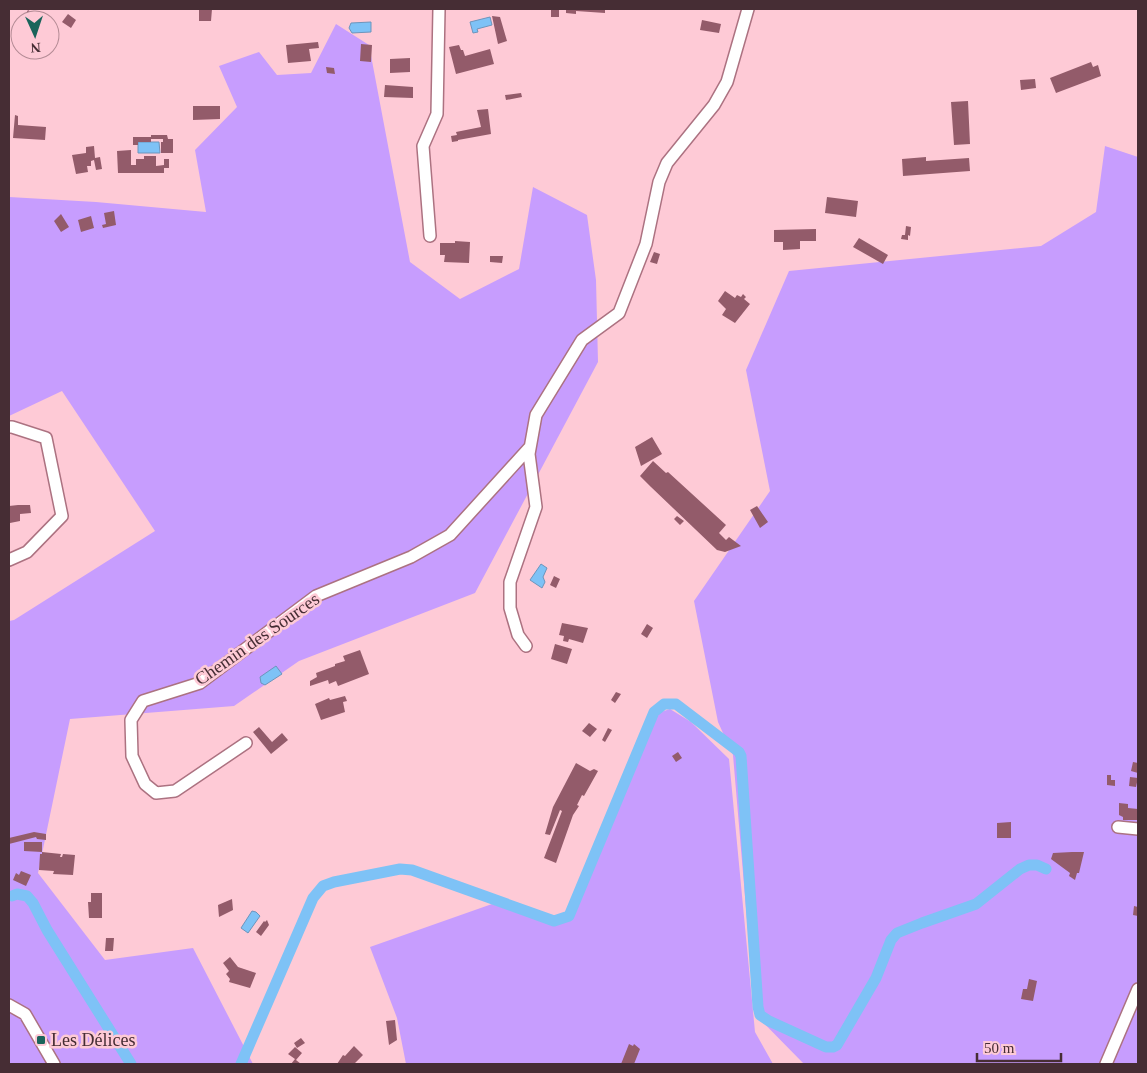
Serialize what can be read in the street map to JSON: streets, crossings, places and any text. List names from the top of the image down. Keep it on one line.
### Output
{"streets":{"street":["Chemin des Sources"]},"places":{"transit":["Les Délices"]},"scale_bar":"50 m","north":"bottom"}
